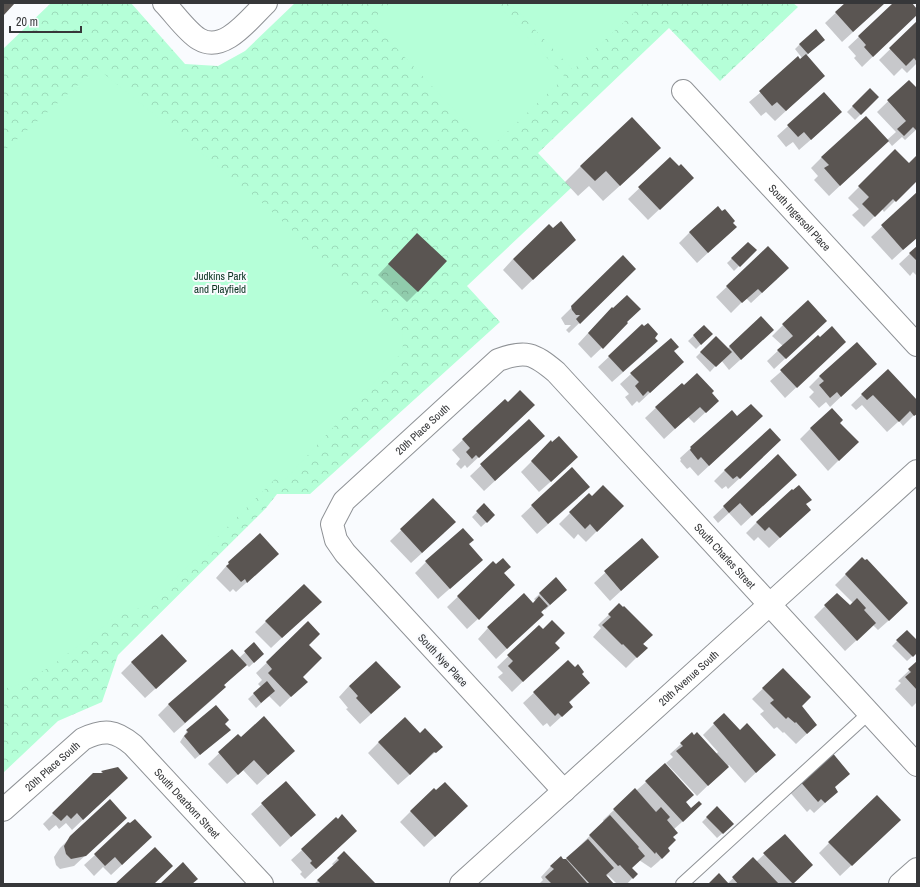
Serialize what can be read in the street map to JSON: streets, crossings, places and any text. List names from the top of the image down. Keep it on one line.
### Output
{"streets":{"street":["South Ingersoll Place","20th Place South","South Charles Street","South Nye Place","20th Avenue South","South Dearborn Street"]},"crossings":[["20th Place South","South Charles Street"],["20th Place South","South Nye Place"],["20th Place South","South Dearborn Street"],["South Charles Street","20th Avenue South"],["South Nye Place","20th Avenue South"]],"parks":["Judkins Park and Playfield"],"scale_bar":"20 m"}
